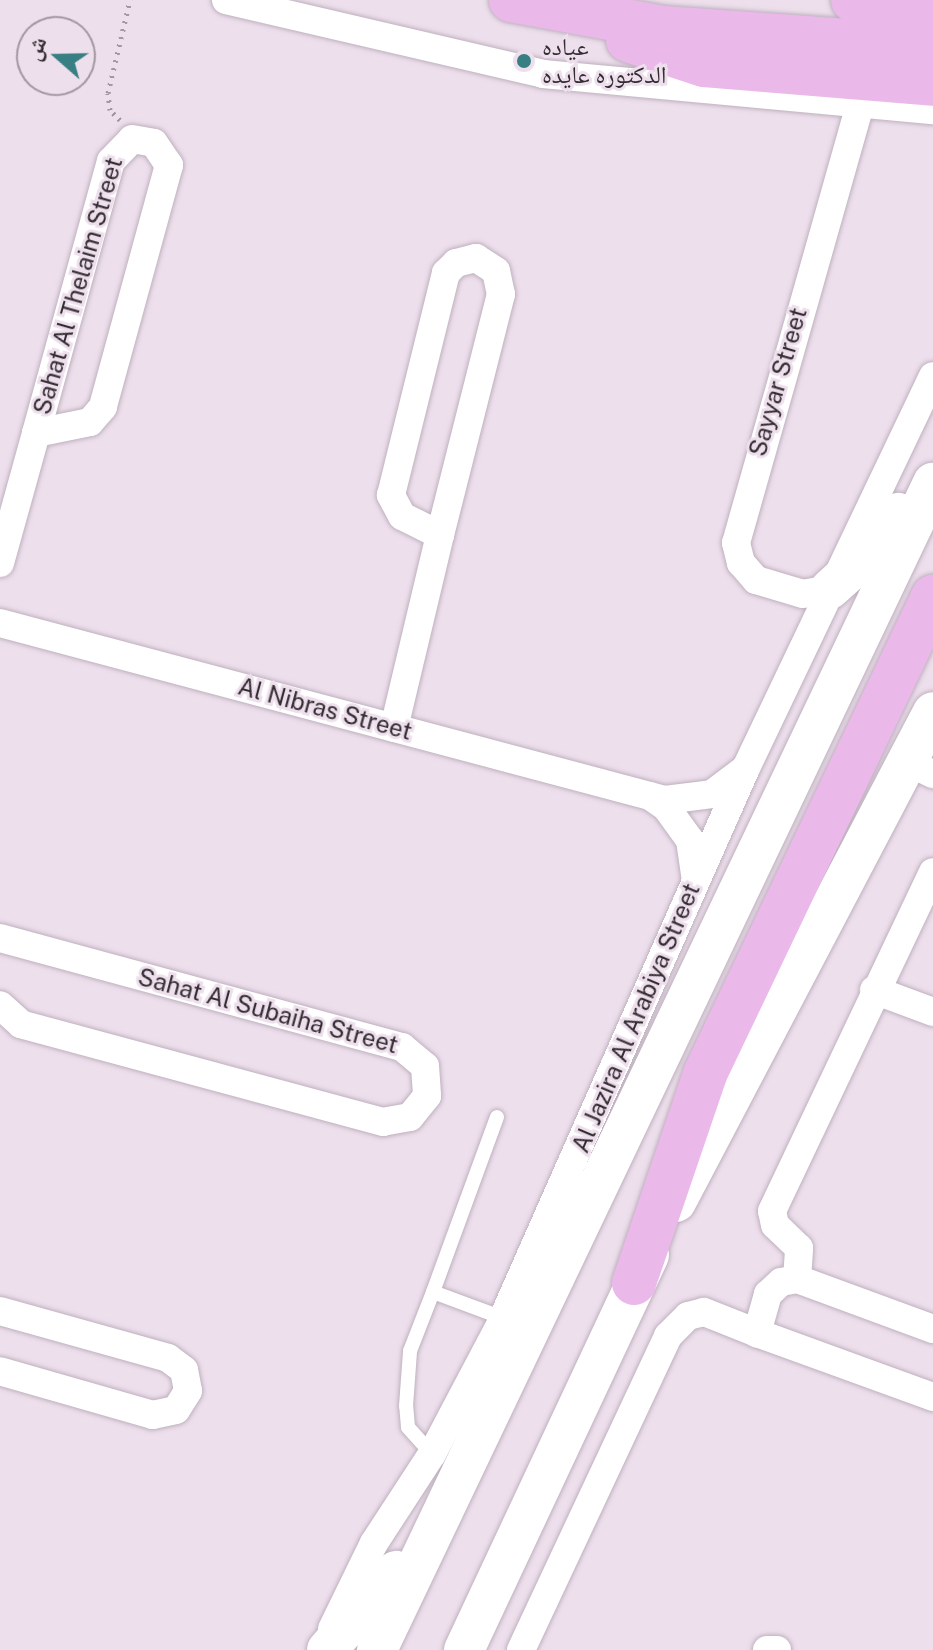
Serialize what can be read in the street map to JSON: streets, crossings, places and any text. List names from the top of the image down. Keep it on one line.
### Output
{"streets":{"main road":["Al Jazira Al Arabiya Street"],"street":["Sahat Al Thelaim Street","Sayyar Street","Al Nibras Street","Sahat Al Subaiha Street"]},"crossings":[["Sayyar Street","Al Jazira Al Arabiya Street"],["Al Nibras Street","Al Jazira Al Arabiya Street"]],"places":["عياده الدكتوره عايده"],"north":"left"}
